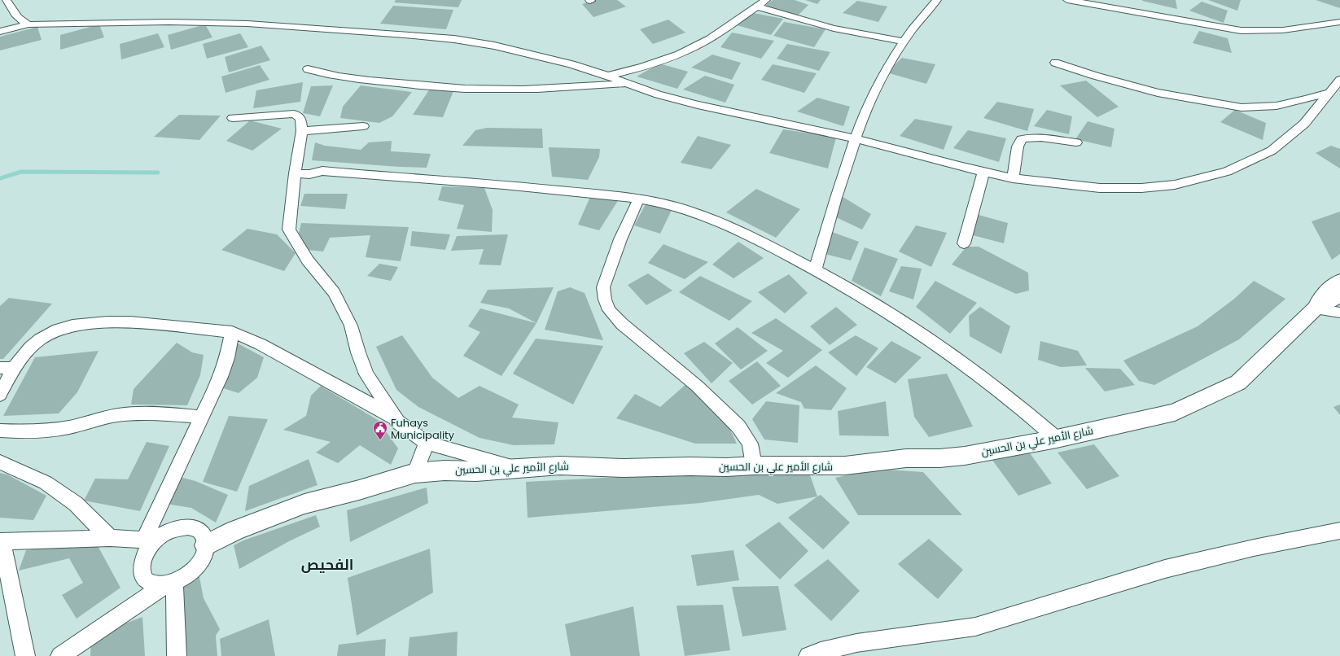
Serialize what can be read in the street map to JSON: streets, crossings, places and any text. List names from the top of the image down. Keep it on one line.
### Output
{"streets":{"street":["شارع الأمير علي بن الحسين"]},"districts":["الفحيص"],"places":{"public building":["Fuhays Municipality"]}}
